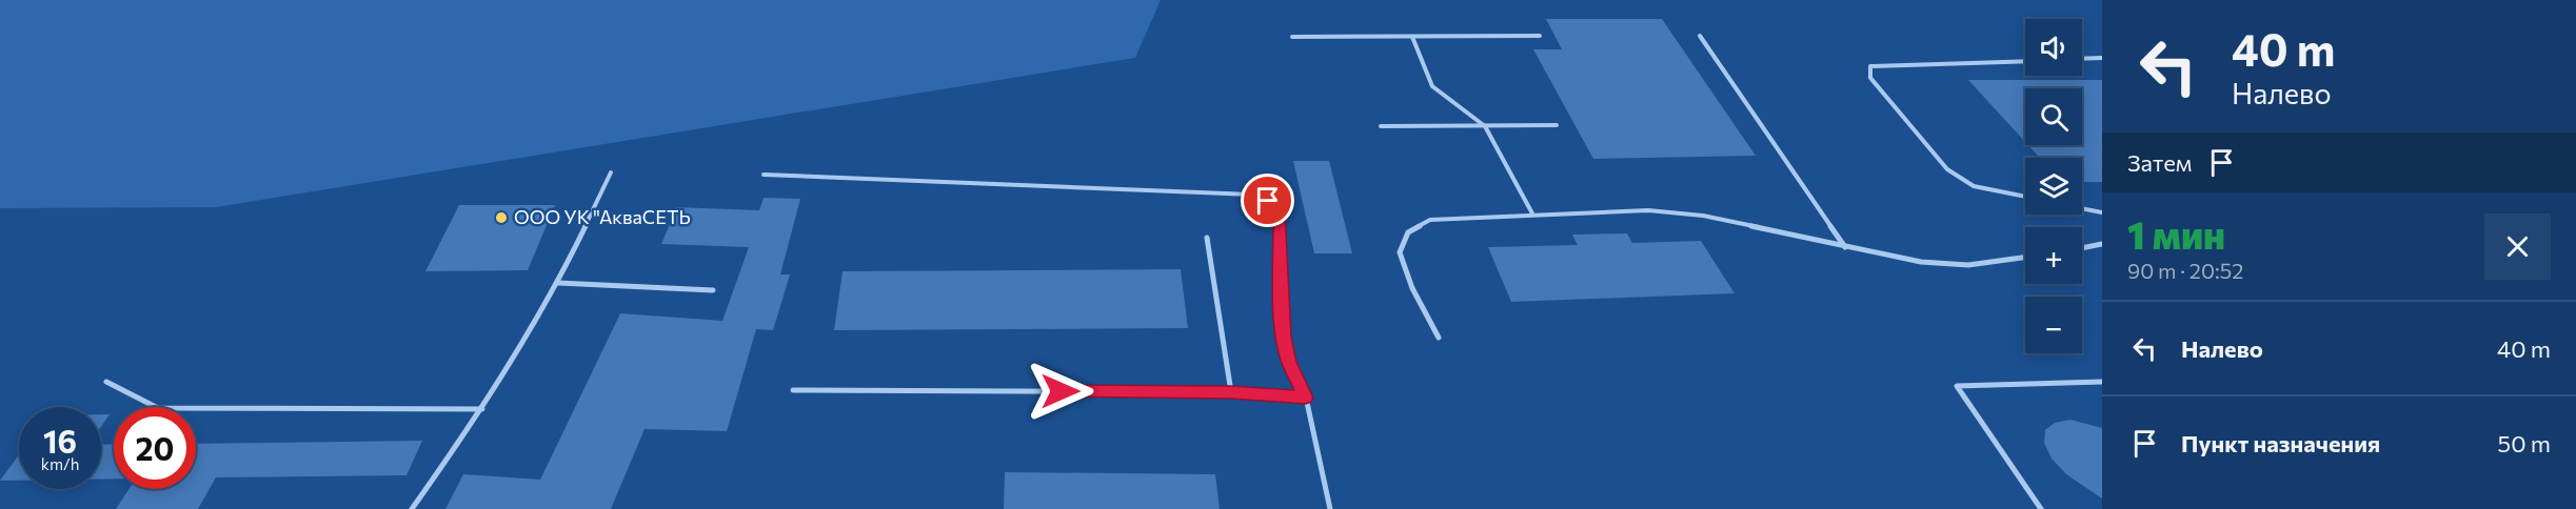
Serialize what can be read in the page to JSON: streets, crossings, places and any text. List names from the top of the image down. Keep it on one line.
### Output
{"places":["ООО УК \"АкваСЕТЬ"],"page":{"turn":["40 m","Налево"],"map_buttons":["+","−"],"then":"Затем","heading":["1 мин","90 m · 20:52"],"list":[{"name":"Налево","value":"40 m"},{"name":"Пункт назначения","value":"50 m"}],"speed":"16 km/h","limit":"20"}}
